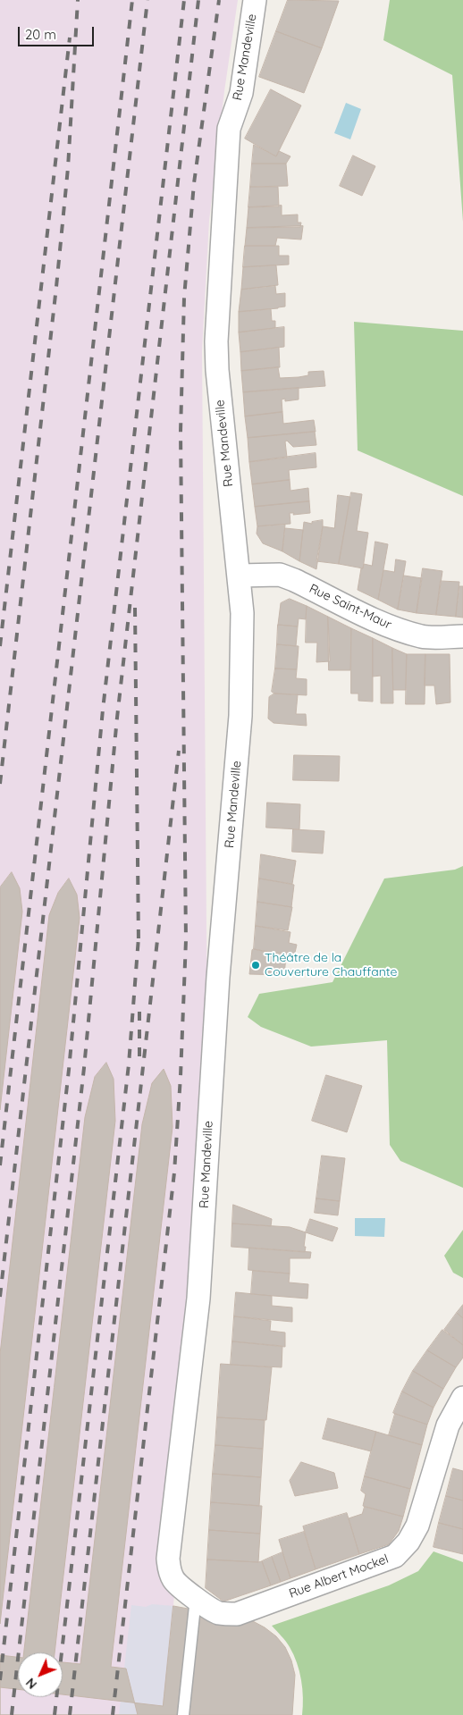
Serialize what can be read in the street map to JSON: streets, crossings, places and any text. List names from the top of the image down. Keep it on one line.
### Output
{"streets":{"street":["Rue Mandeville","Rue Saint-Maur","Rue Albert Mockel"]},"crossings":[["Rue Mandeville","Rue Saint-Maur"],["Rue Mandeville","Rue Albert Mockel"]],"places":["Théâtre de la Couverture Chauffante"],"scale_bar":"20 m","north":"bottom left"}
